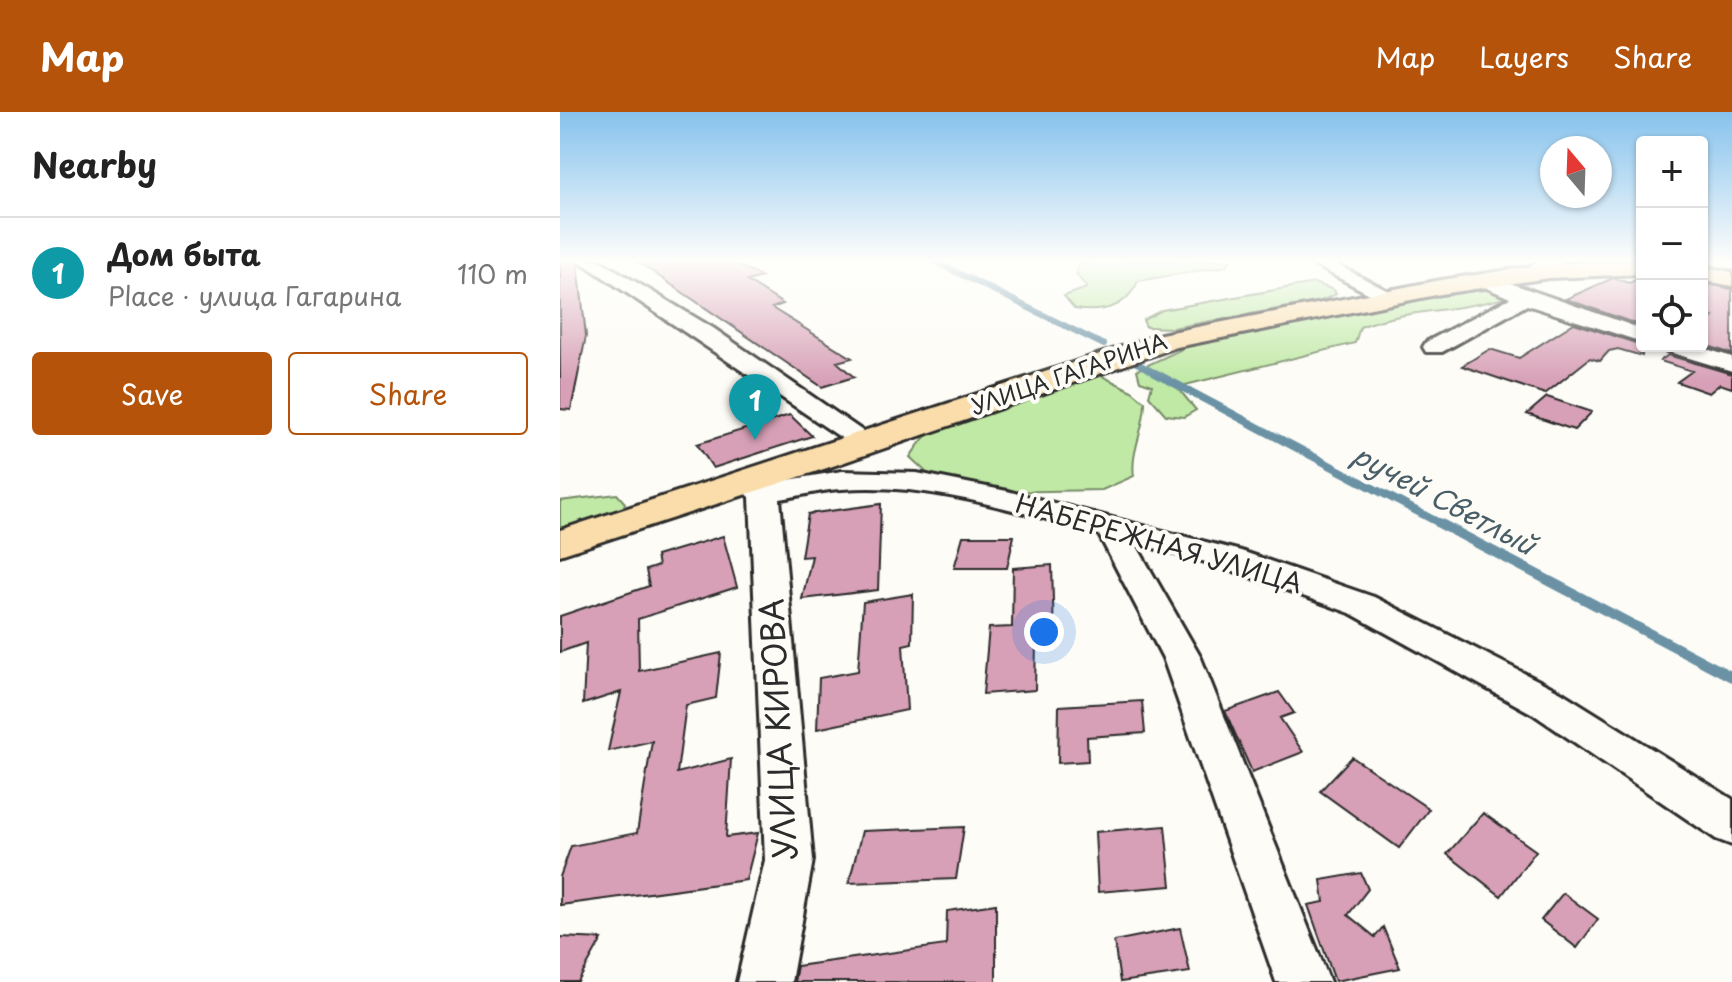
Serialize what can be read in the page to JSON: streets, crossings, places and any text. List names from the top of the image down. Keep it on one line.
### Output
{"streets":{"main road":["УЛИЦА ГАГАРИНА"],"street":["НАБЕРЕЖНАЯ УЛИЦА","УЛИЦА КИРОВА"]},"crossings":[["УЛИЦА ГАГАРИНА","НАБЕРЕЖНАЯ УЛИЦА"],["НАБЕРЕЖНАЯ УЛИЦА","УЛИЦА КИРОВА"]],"water":["ручей Светлый"],"north":"top","page":{"header":"Map","nav":["Map","Layers","Share"],"heading":"Nearby","map_buttons":["+","−"],"list":[{"mark":"1","name":"Дом быта","note":"Place · улица Гагарина","value":"110 m"}],"buttons":["Save","Share"],"pins":"1"}}
